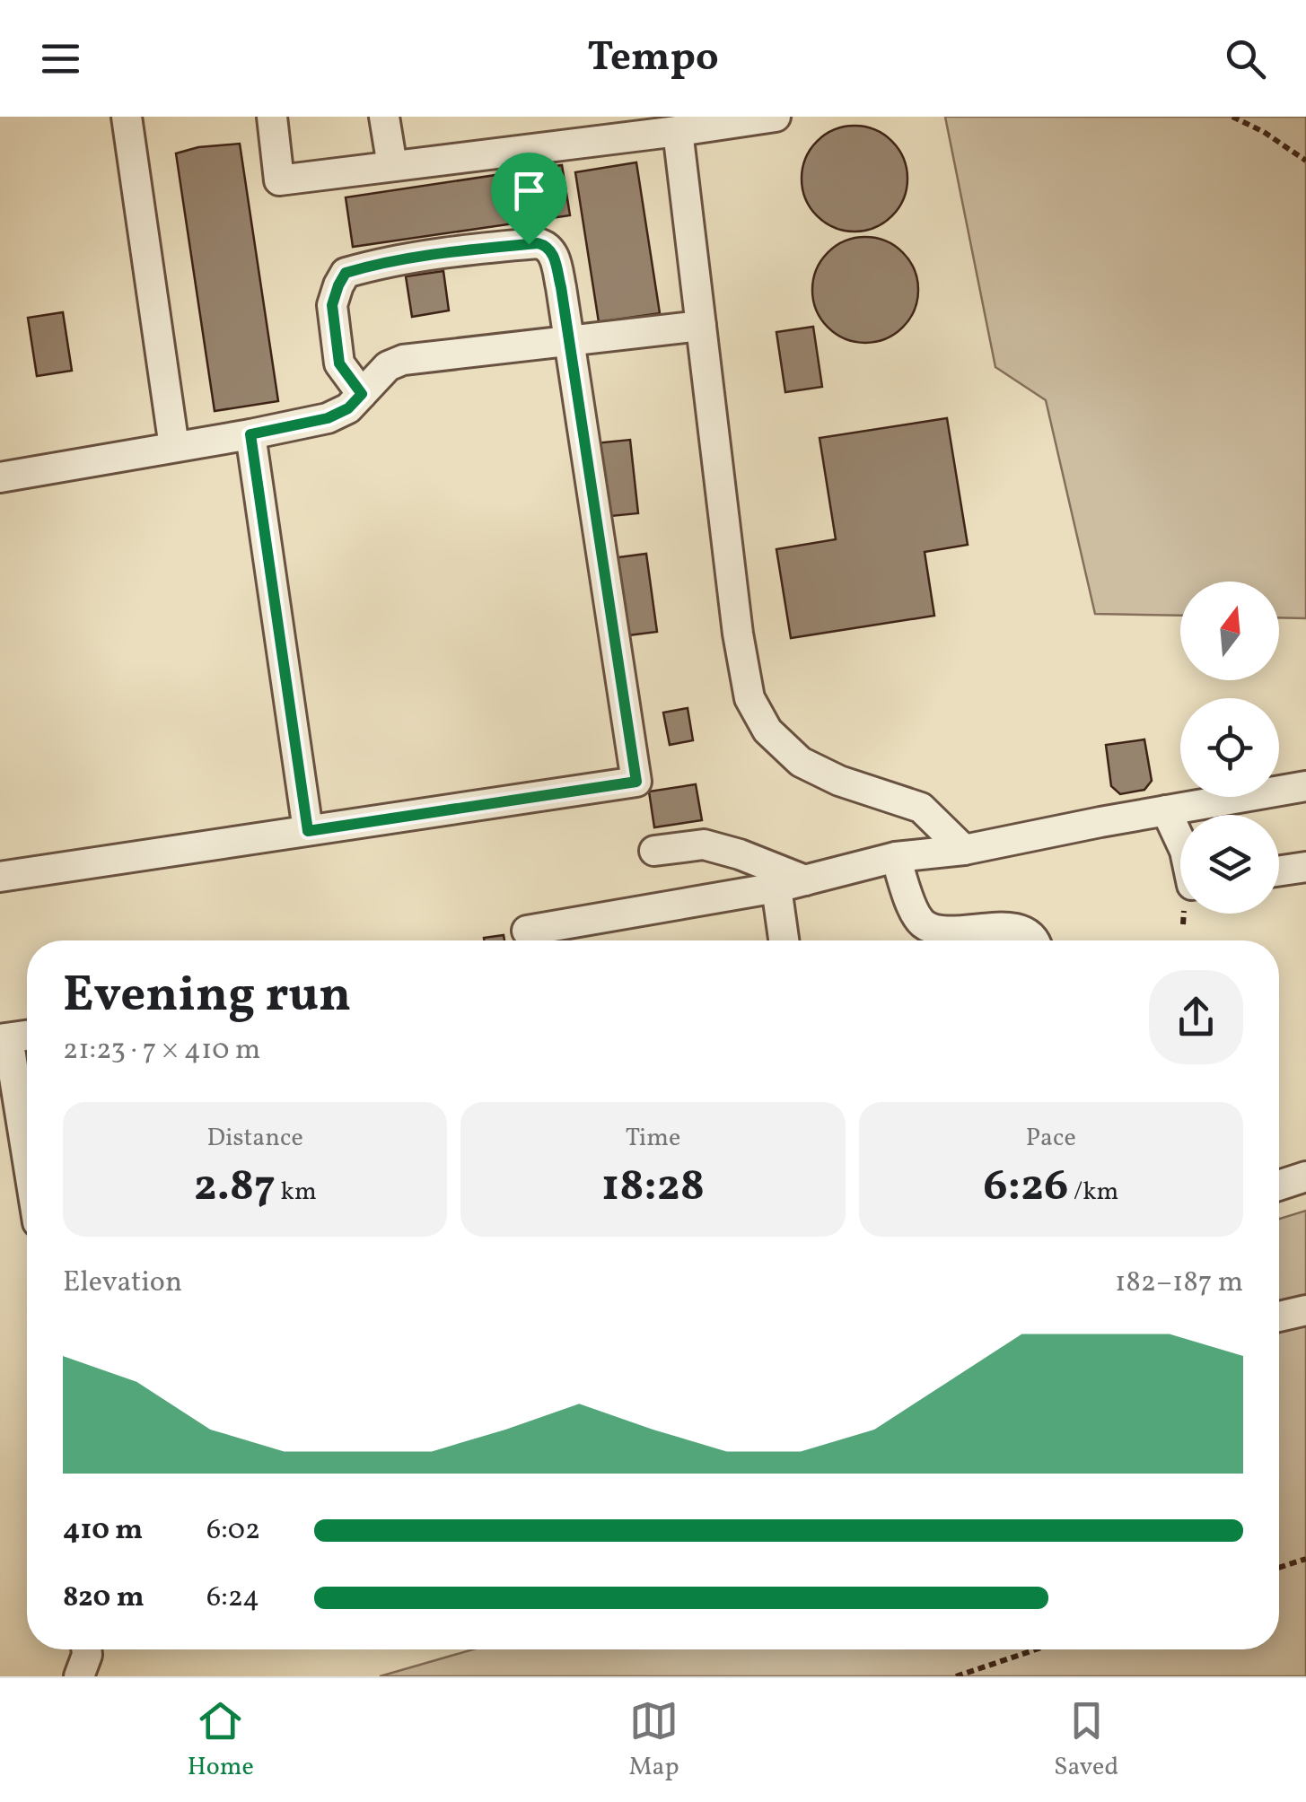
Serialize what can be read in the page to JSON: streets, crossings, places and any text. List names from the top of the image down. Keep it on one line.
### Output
{"north":"top","page":{"header":"Tempo","heading":["Evening run","21:23 · 7 × 410 m"],"stats":[["Distance","2.87 km"],["Time","18:28"],["Pace","6:26 /km"]],"chart":["Elevation","182–187 m"],"list":[{"name":"410 m","note":"6:02"},{"name":"820 m","note":"6:24"}],"tabs":["Home","Map","Saved"]}}
